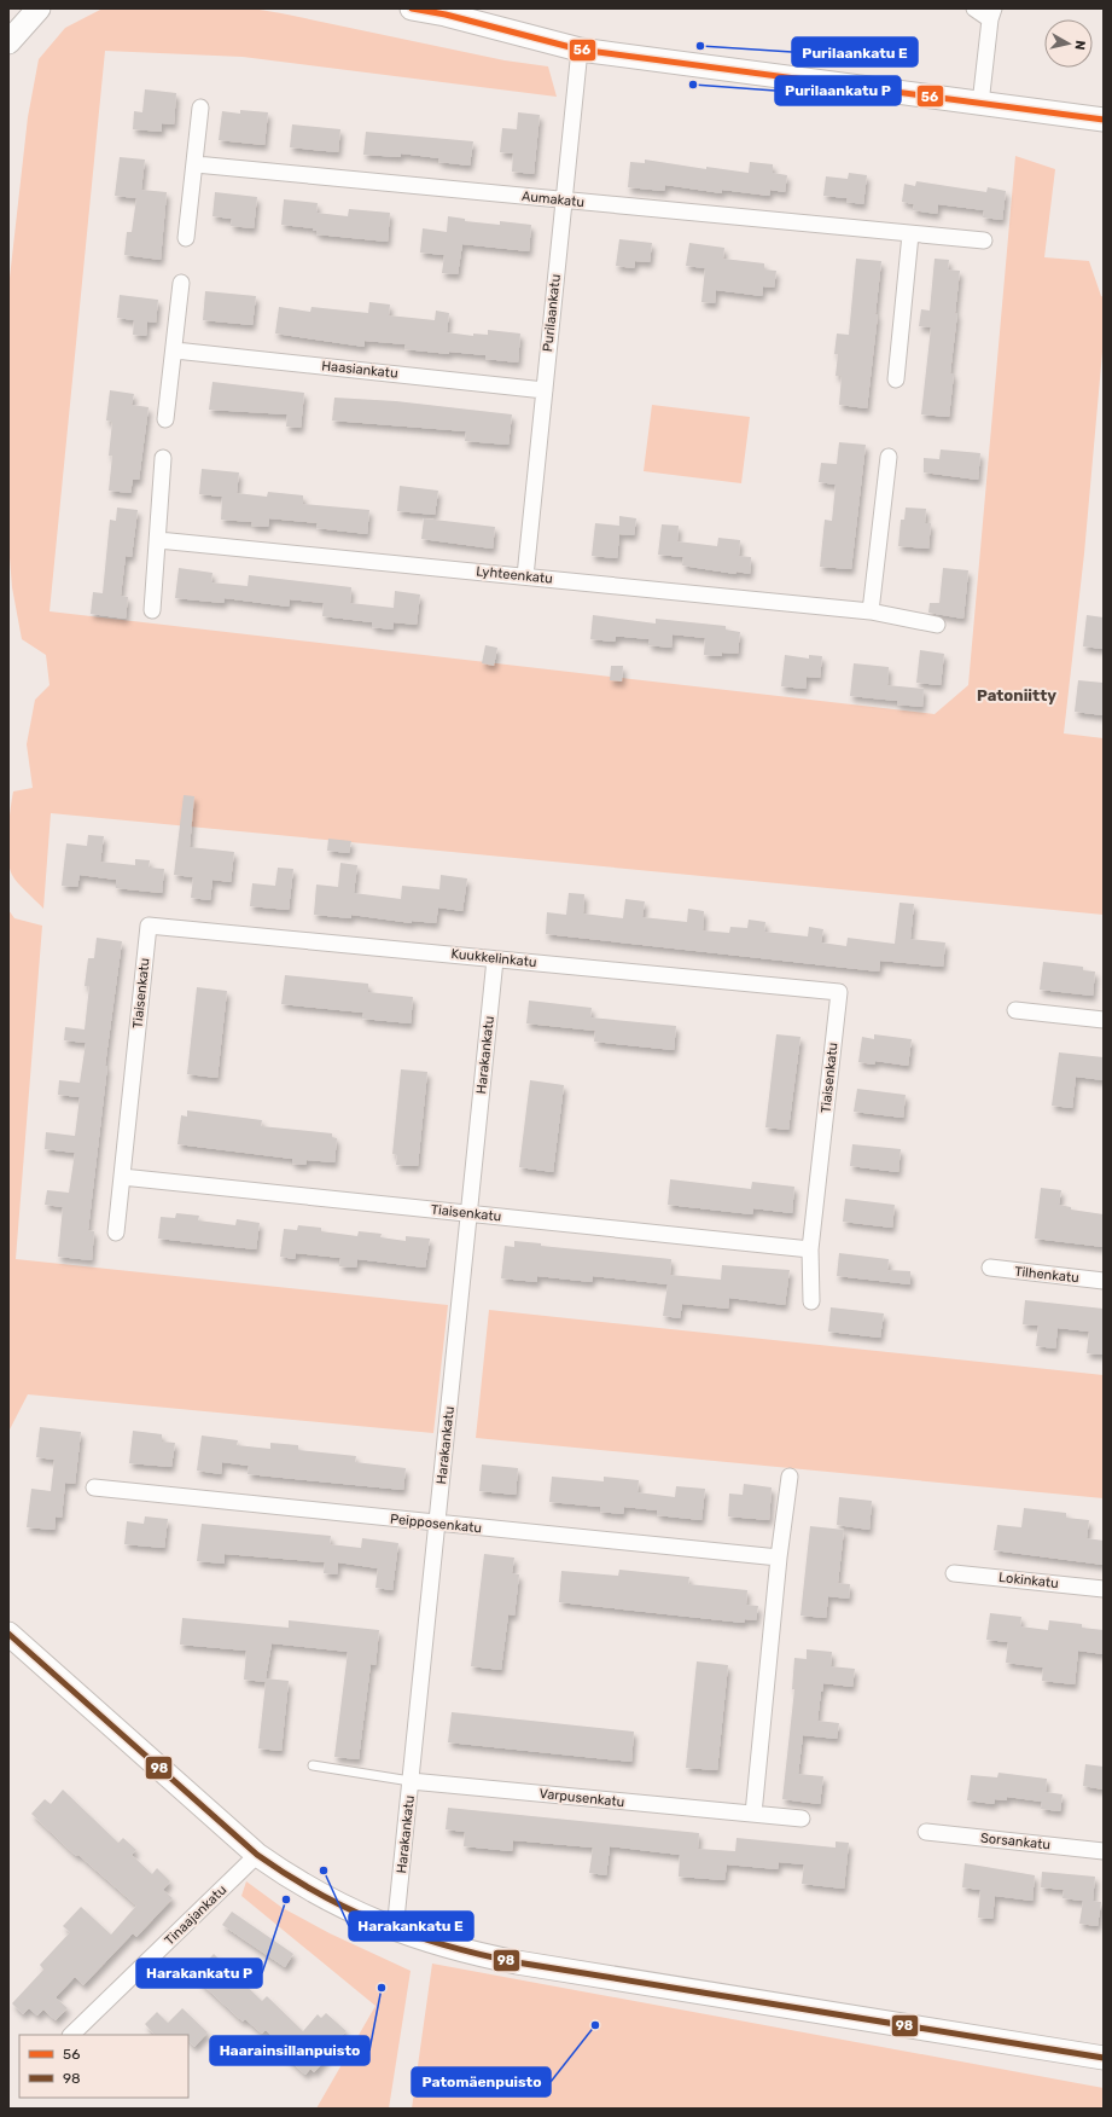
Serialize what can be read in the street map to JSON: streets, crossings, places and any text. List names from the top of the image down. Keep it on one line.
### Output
{"streets":{"street":["Aumakatu","Purilaankatu","Haasiankatu","Lyhteenkatu","Kuukkelinkatu","Tiaisenkatu","Harakankatu","Tilhenkatu","Peipposenkatu","Lokinkatu","Varpusenkatu","Sorsankatu","Tinaajankatu"]},"crossings":[["Aumakatu","Purilaankatu"],["Purilaankatu","Haasiankatu"],["Purilaankatu","Lyhteenkatu"],["Kuukkelinkatu","Tiaisenkatu"],["Kuukkelinkatu","Harakankatu"],["Tiaisenkatu","Harakankatu"],["Harakankatu","Peipposenkatu"],["Harakankatu","Varpusenkatu"]],"districts":["Patoniitty"],"places":["Purilaankatu E","Purilaankatu P","Harakankatu E","Harakankatu P","Haarainsillanpuisto","Patomäenpuisto"],"lines":["transit line 56","transit line 98"],"legend":["56","98"],"north":"right"}
